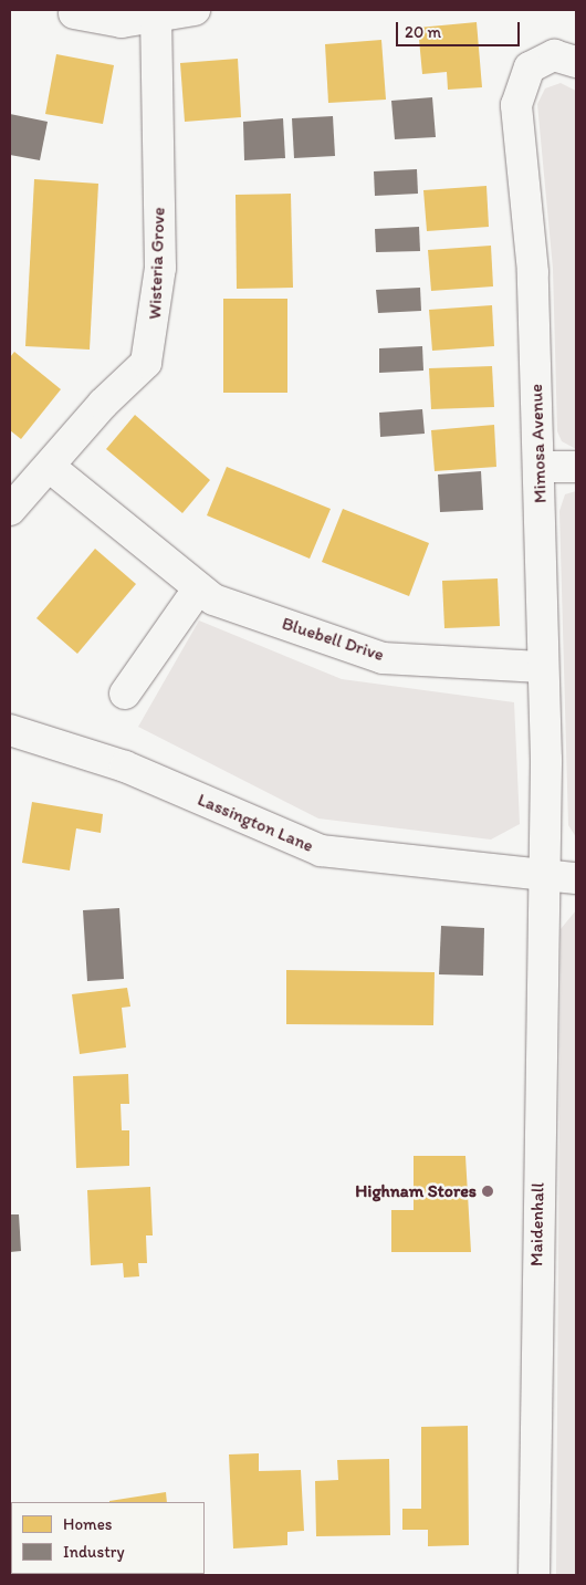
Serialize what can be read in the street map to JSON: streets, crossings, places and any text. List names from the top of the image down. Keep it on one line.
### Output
{"streets":{"street":["Wisteria Grove","Mimosa Avenue","Bluebell Drive","Lassington Lane","Maidenhall"]},"crossings":[["Wisteria Grove","Bluebell Drive"],["Mimosa Avenue","Bluebell Drive"],["Mimosa Avenue","Lassington Lane"],["Mimosa Avenue","Maidenhall"],["Lassington Lane","Maidenhall"]],"places":["Highnam Stores"],"legend":["Homes","Industry"],"scale_bar":"20 m"}
